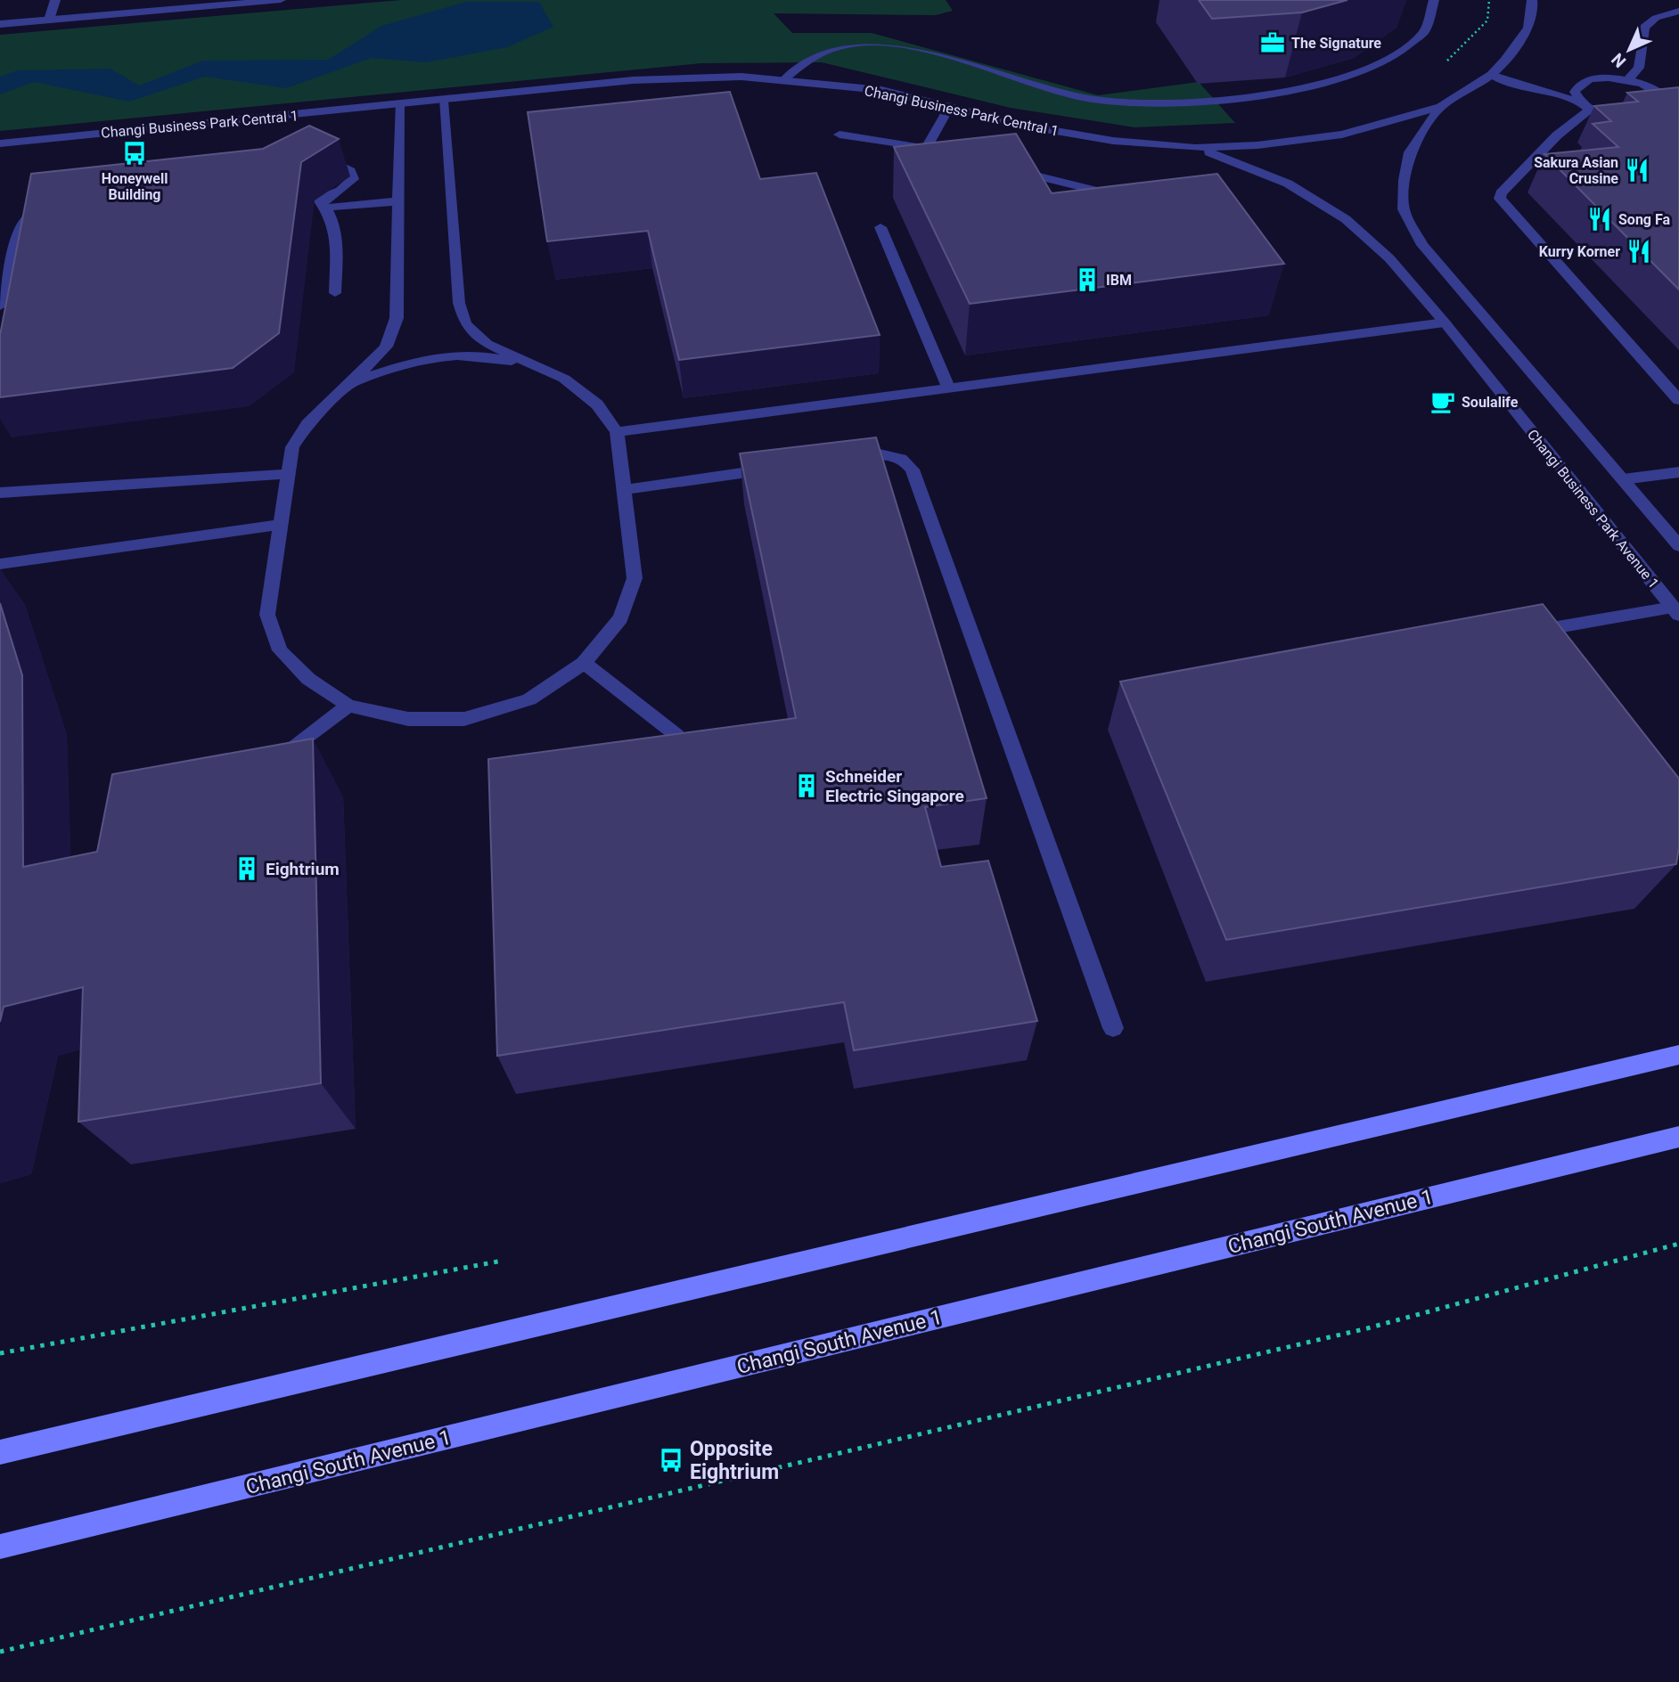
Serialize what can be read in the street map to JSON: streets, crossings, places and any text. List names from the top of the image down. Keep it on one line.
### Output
{"streets":{"street":["Changi Business Park Central 1","Changi Business Park Avenue 1","Changi South Avenue 1"]},"crossings":[["Changi Business Park Central 1","Changi Business Park Avenue 1"]],"places":{"office":["The Signature"],"bus stop":["Honeywell Building","Opposite Eightrium"],"restaurant":["Sakura Asian Crusine","Song Fa","Kurry Korner"],"building":["IBM","Schneider Electric Singapore","Eightrium"],"cafe":["Soulalife"]},"north":"bottom left"}
